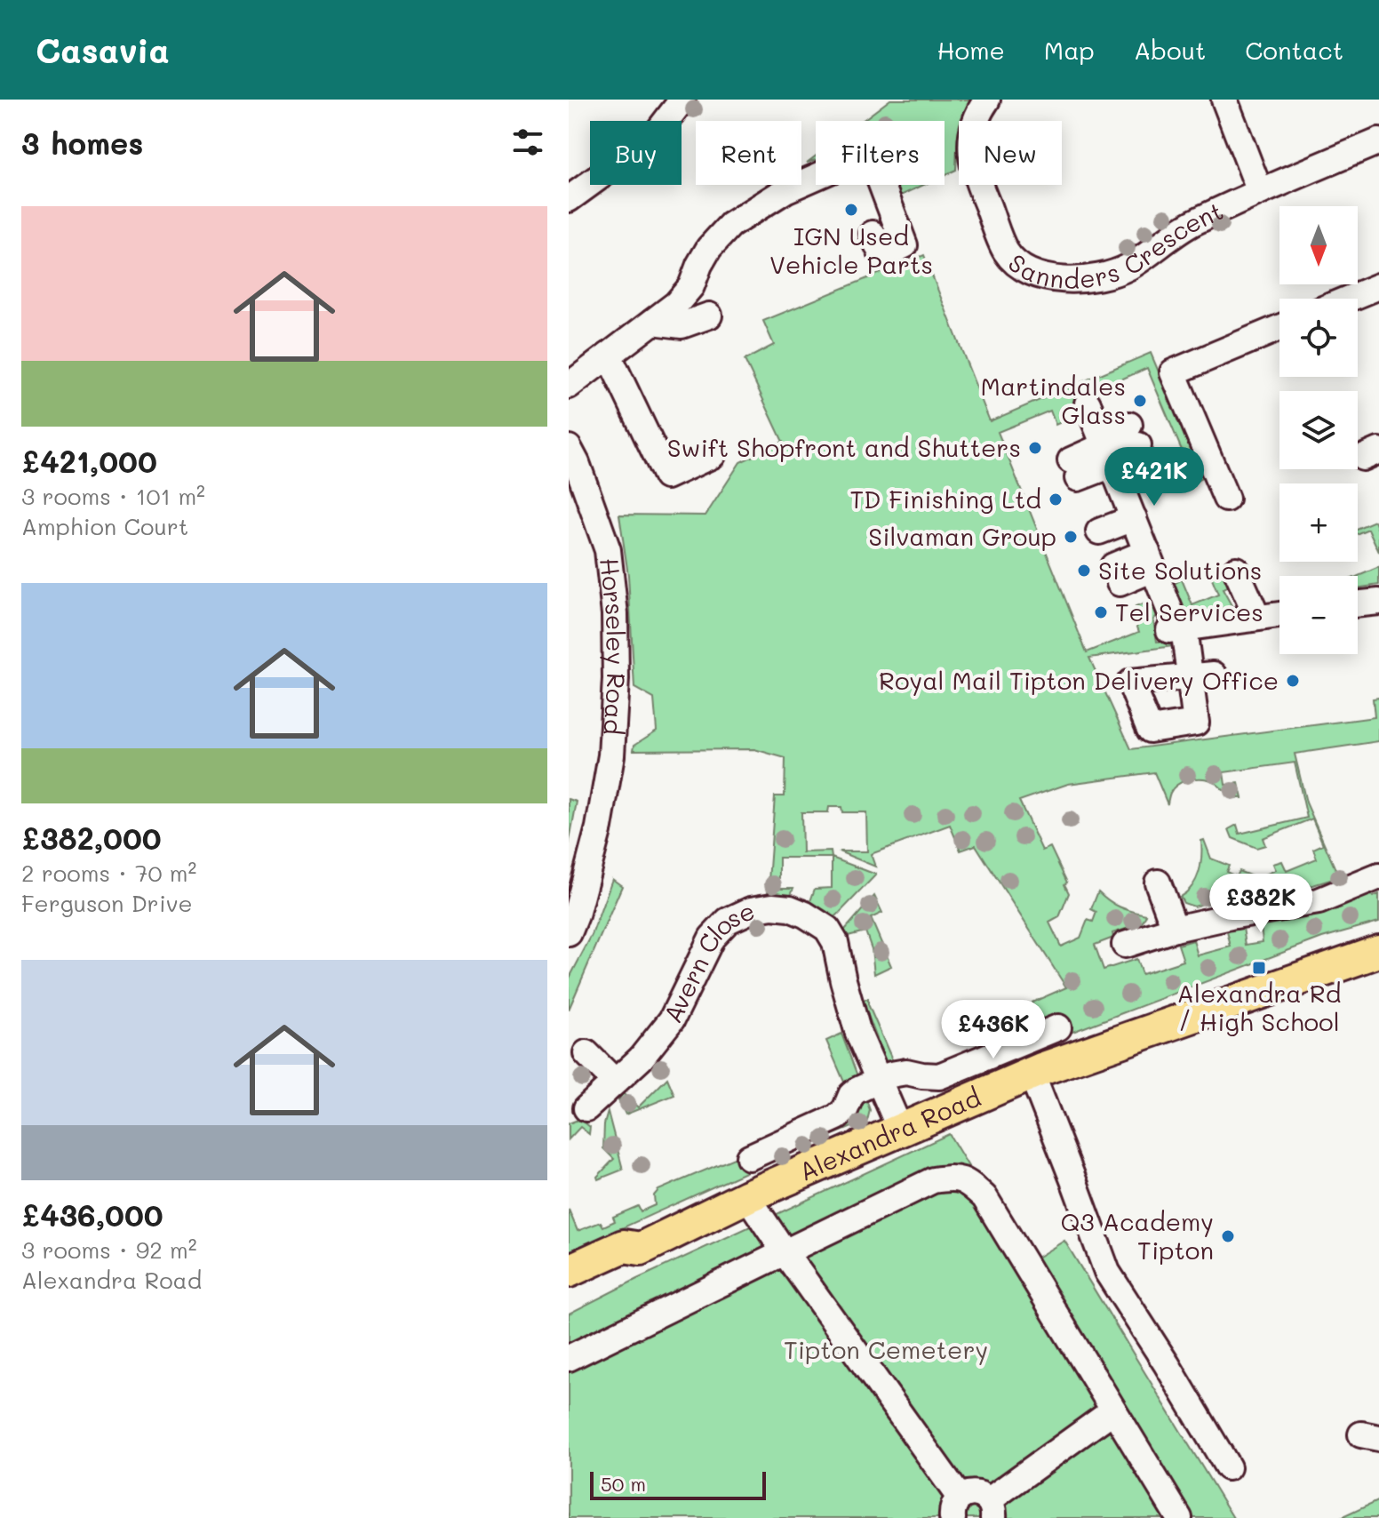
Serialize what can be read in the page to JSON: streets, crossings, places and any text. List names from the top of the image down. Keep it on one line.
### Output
{"streets":{"main road":["Alexandra Road"],"street":["Sannders Crescent","Horseley Road","Avern Close"]},"crossings":[["Avern Close","Alexandra Road"]],"parks":["Tipton Cemetery"],"places":{"other":["IGN Used Vehicle Parts","Martindales Glass","Swift Shopfront and Shutters","TD Finishing Ltd","Silvaman Group","Site Solutions","Tel Services","Royal Mail Tipton Delivery Office","Q3 Academy Tipton"],"transit":["Alexandra Rd / High School"]},"scale_bar":"50 m","north":"bottom","page":{"header":"Casavia","nav":["Home","Map","About","Contact"],"heading":"3 homes","chip":["Buy","Rent","Filters","New"],"list":[{"name":"£421,000","note":"3 rooms · 101 m² · Amphion Court"},{"name":"£382,000","note":"2 rooms · 70 m² · Ferguson Drive"},{"name":"£436,000","note":"3 rooms · 92 m² · Alexandra Road"}],"map_buttons":["+","−"],"price":["£421K","£382K","£436K"],"scale":"50 m"}}
